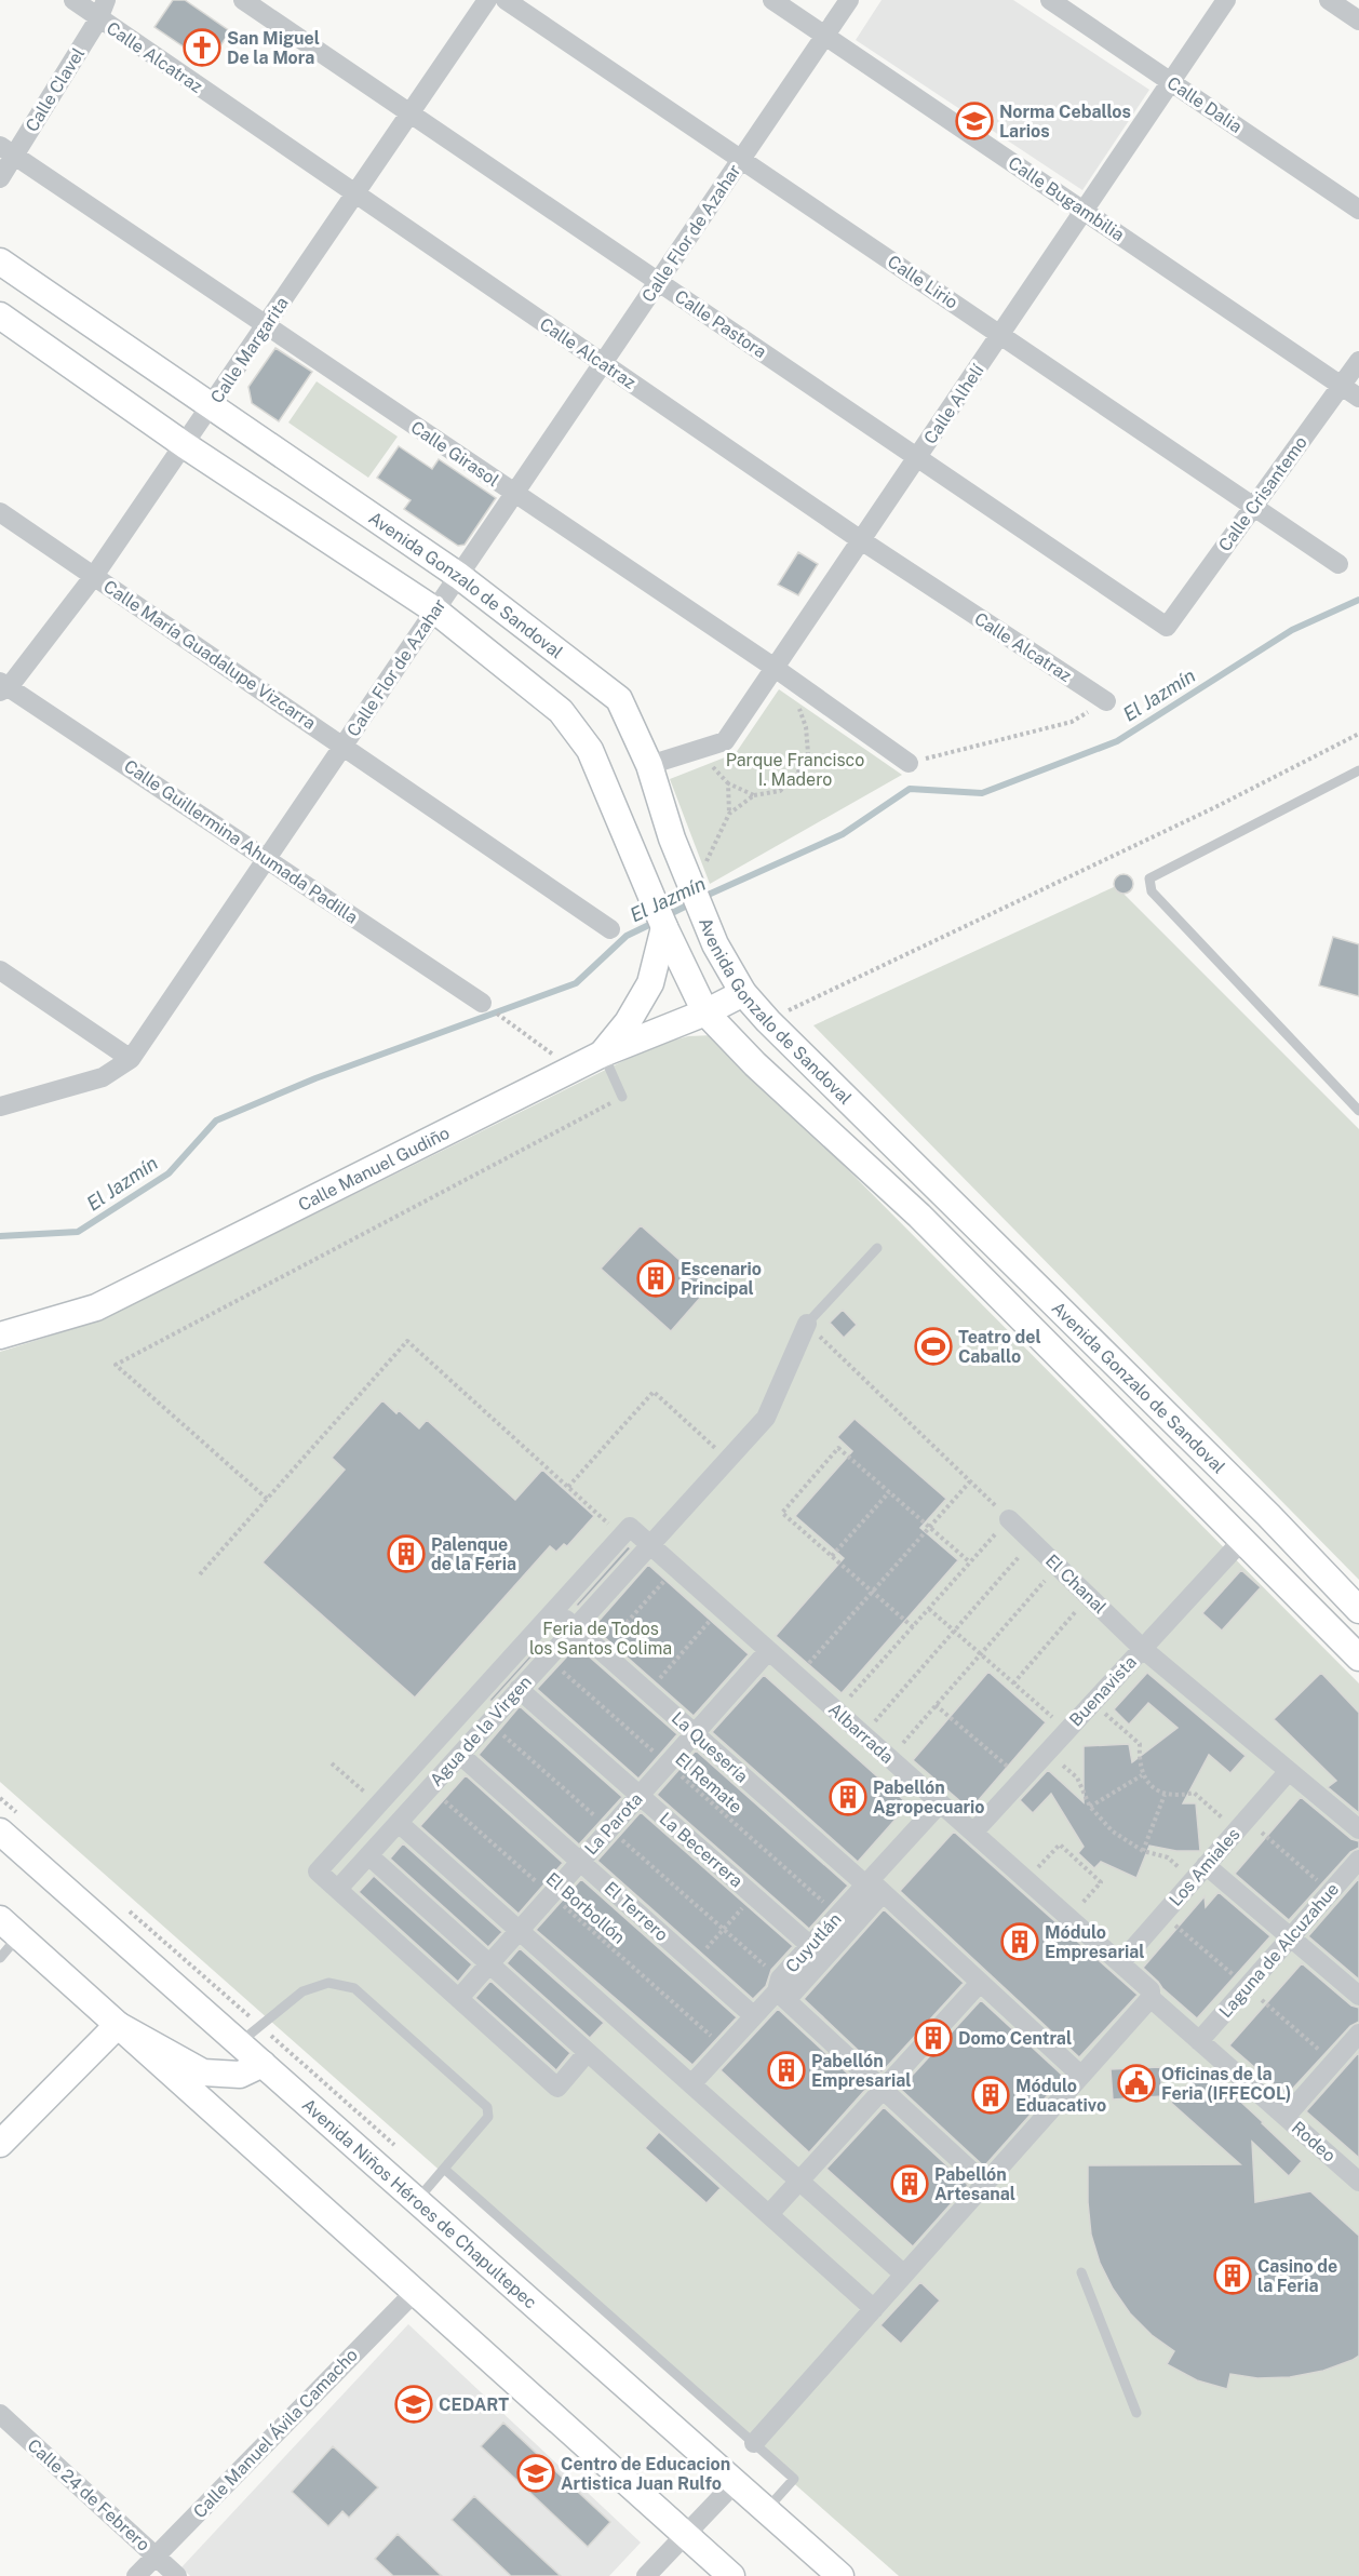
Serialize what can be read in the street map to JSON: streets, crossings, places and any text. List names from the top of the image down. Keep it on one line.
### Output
{"streets":{"main road":["Avenida Gonzalo de Sandoval","Calle Manuel Gudiño","Avenida Niños Héroes de Chapultepec"],"street":["Calle Alcatraz","Calle Clavel","Calle Dalia","Calle Bugambilia","Calle Flor de Azahar","Calle Lirio","Calle Pastora","Calle Margarita","Calle Alhelí","Calle Girasol","Calle Crisantemo","Calle María Guadalupe Vizcarra","Calle Guillermina Ahumada Padilla","El Chanal","Buenavista","Agua de la Virgen","Albarrada","La Quesería","La Parota","La Becerrera","Los Amiales","El Terrero","Cuyutlán","Laguna de Alcuzahue","Rodeo","Calle Manuel Ávila Camacho","Calle 24 de Febrero"],"path":["El Remate","El Borbollón"]},"crossings":[["Calle Alcatraz","Calle Clavel"],["Calle Alcatraz","Calle Flor de Azahar"],["Calle Alcatraz","Calle Margarita"],["Calle Alcatraz","Calle Alhelí"],["Calle Clavel","Calle Girasol"],["Calle Dalia","Calle Alhelí"],["Calle Bugambilia","Calle Flor de Azahar"],["Calle Bugambilia","Calle Alhelí"],["Calle Bugambilia","Calle Crisantemo"],["Calle Flor de Azahar","Calle Lirio"],["Calle Flor de Azahar","Calle Pastora"],["Calle Flor de Azahar","Calle Girasol"],["Calle Flor de Azahar","Avenida Gonzalo de Sandoval"],["Calle Flor de Azahar","Calle María Guadalupe Vizcarra"],["Calle Flor de Azahar","Calle Guillermina Ahumada Padilla"],["Calle Lirio","Calle Alhelí"],["Calle Lirio","Calle Crisantemo"],["Calle Pastora","Calle Margarita"],["Calle Pastora","Calle Alhelí"],["Calle Pastora","Calle Crisantemo"],["Calle Margarita","Calle Girasol"],["Calle Margarita","Avenida Gonzalo de Sandoval"],["Calle Margarita","Calle María Guadalupe Vizcarra"],["Calle Margarita","Calle Guillermina Ahumada Padilla"],["Calle Alhelí","Calle Girasol"],["Calle Alhelí","Avenida Gonzalo de Sandoval"],["Avenida Gonzalo de Sandoval","Calle Manuel Gudiño"],["El Chanal","Buenavista"],["El Chanal","Los Amiales"],["Buenavista","Albarrada"],["Agua de la Virgen","Albarrada"],["Agua de la Virgen","La Quesería"],["Agua de la Virgen","El Remate"],["Agua de la Virgen","La Becerrera"],["Agua de la Virgen","El Borbollón"],["Agua de la Virgen","El Terrero"],["Albarrada","La Parota"],["Albarrada","Los Amiales"],["Albarrada","Cuyutlán"],["Albarrada","Rodeo"],["La Quesería","La Parota"],["La Quesería","Cuyutlán"],["El Remate","La Parota"],["El Remate","Cuyutlán"],["La Parota","La Becerrera"],["La Parota","El Borbollón"],["La Parota","El Terrero"],["La Becerrera","Cuyutlán"],["El Borbollón","Cuyutlán"],["El Terrero","Cuyutlán"],["Laguna de Alcuzahue","Rodeo"],["Calle Manuel Ávila Camacho","Calle 24 de Febrero"]],"water":["El Jazmín"],"parks":["Parque Francisco I. Madero","Feria de Todos los Santos Colima"],"places":{"church":["San Miguel De la Mora"],"school or university":["Norma Ceballos Larios","CEDART","Centro de Educacion Artistica Juan Rulfo"],"building":["Escenario Principal","Palenque de la Feria","Pabellón Agropecuario","Módulo Empresarial","Domo Central","Pabellón Empresarial","Módulo Eduacativo","Pabellón Artesanal","Casino de la Feria"],"sports":["Teatro del Caballo"],"public building":["Oficinas de la Feria (IFFECOL)"]}}
